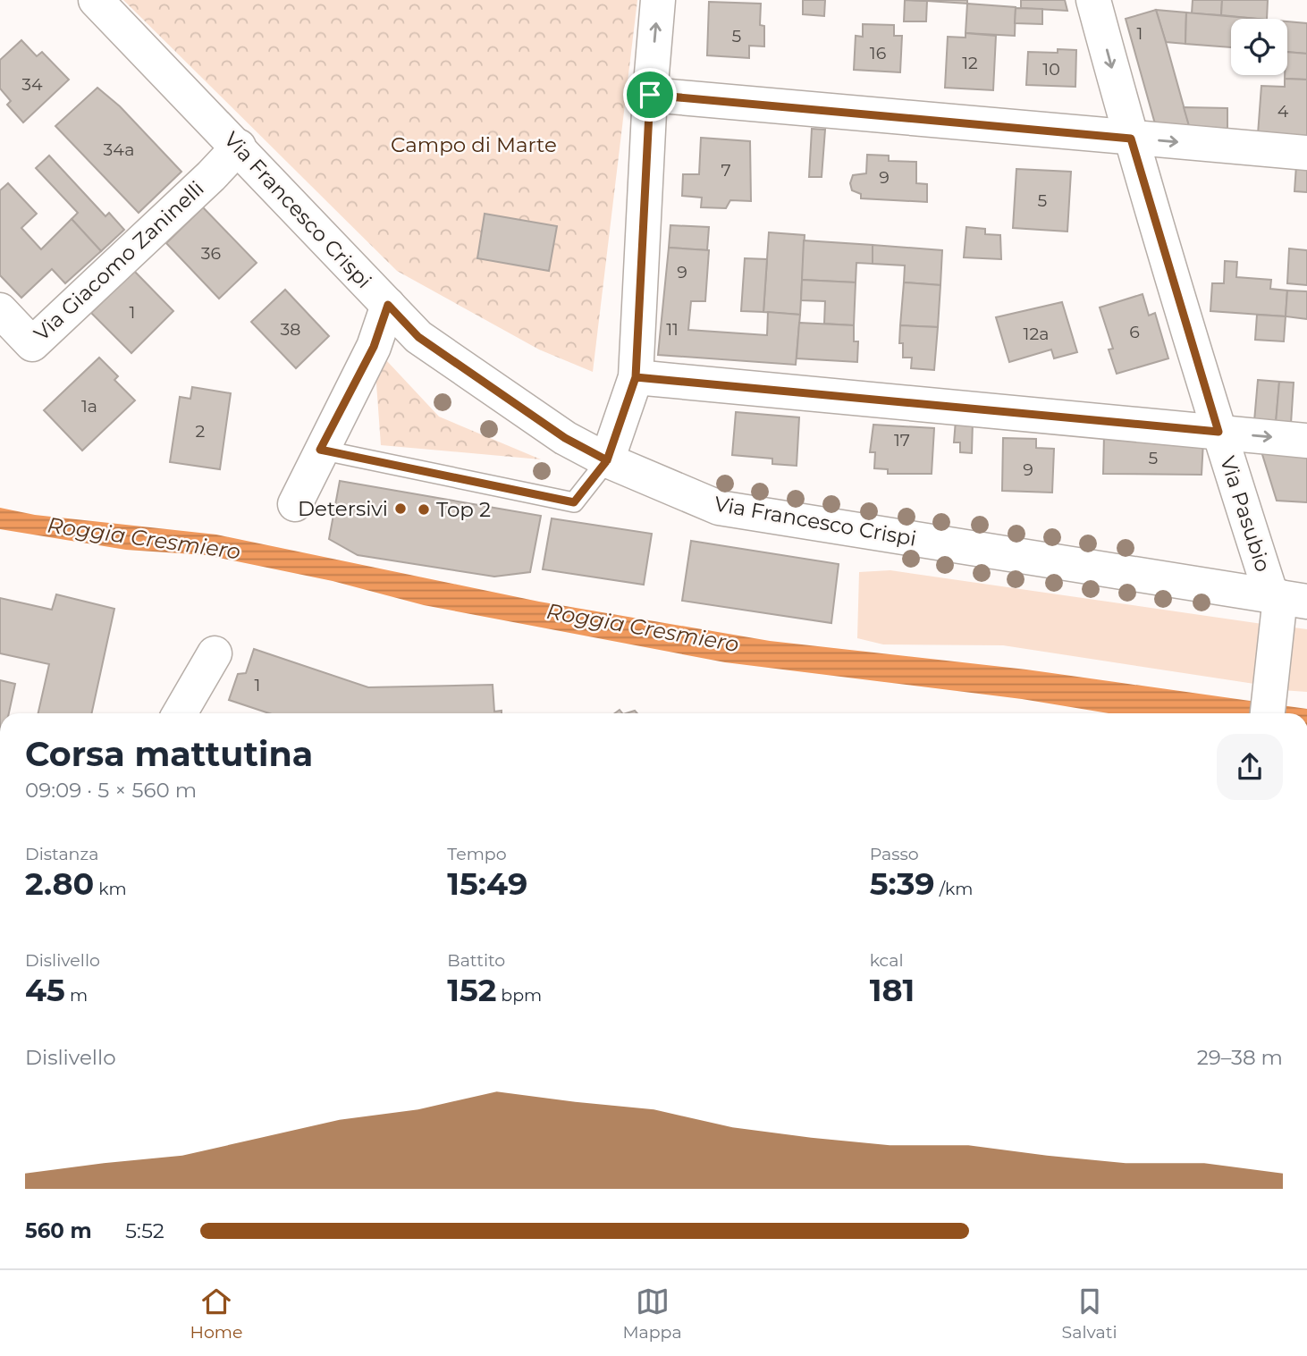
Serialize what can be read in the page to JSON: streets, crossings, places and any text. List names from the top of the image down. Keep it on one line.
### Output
{"streets":{"street":["Via Francesco Crispi","Via Giacomo Zaninelli","Via Pasubio"]},"crossings":[["Via Francesco Crispi","Via Giacomo Zaninelli"],["Via Francesco Crispi","Via Pasubio"]],"water":["Roggia Cresmiero"],"parks":["Campo di Marte"],"places":["Detersivi","Top 2"],"house_numbers":["1","5","16","12","10","34","4","34a","7","9","5","36","9","1","38","11","6","12a","1a","2","17","5","9","1"],"page":{"heading":["Corsa mattutina","09:09 · 5 × 560 m"],"stats":[["Distanza","2.80 km"],["Tempo","15:49"],["Passo","5:39 /km"],["Dislivello","45 m"],["Battito","152 bpm"],["kcal","181"]],"chart":["Dislivello","29–38 m"],"list":[{"name":"560 m","note":"5:52"}],"tabs":["Home","Mappa","Salvati"]}}
